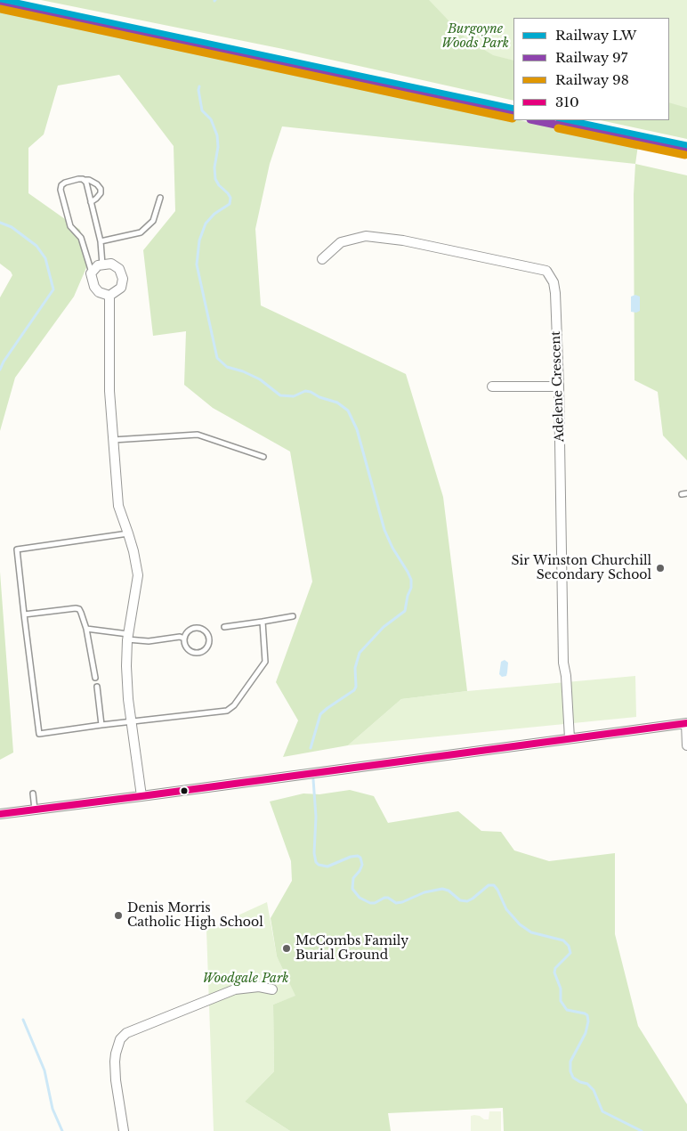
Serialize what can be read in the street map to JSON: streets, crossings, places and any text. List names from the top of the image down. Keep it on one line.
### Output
{"streets":{"street":["Adelene Crescent"]},"parks":["Burgoyne Woods Park","Woodgale Park"],"places":["Sir Winston Churchill Secondary School","Denis Morris Catholic High School","McCombs Family Burial Ground"],"lines":["rail line LW","rail line 97","rail line 98","transit line 310"],"legend":["Railway LW","Railway 97","Railway 98","310"]}
